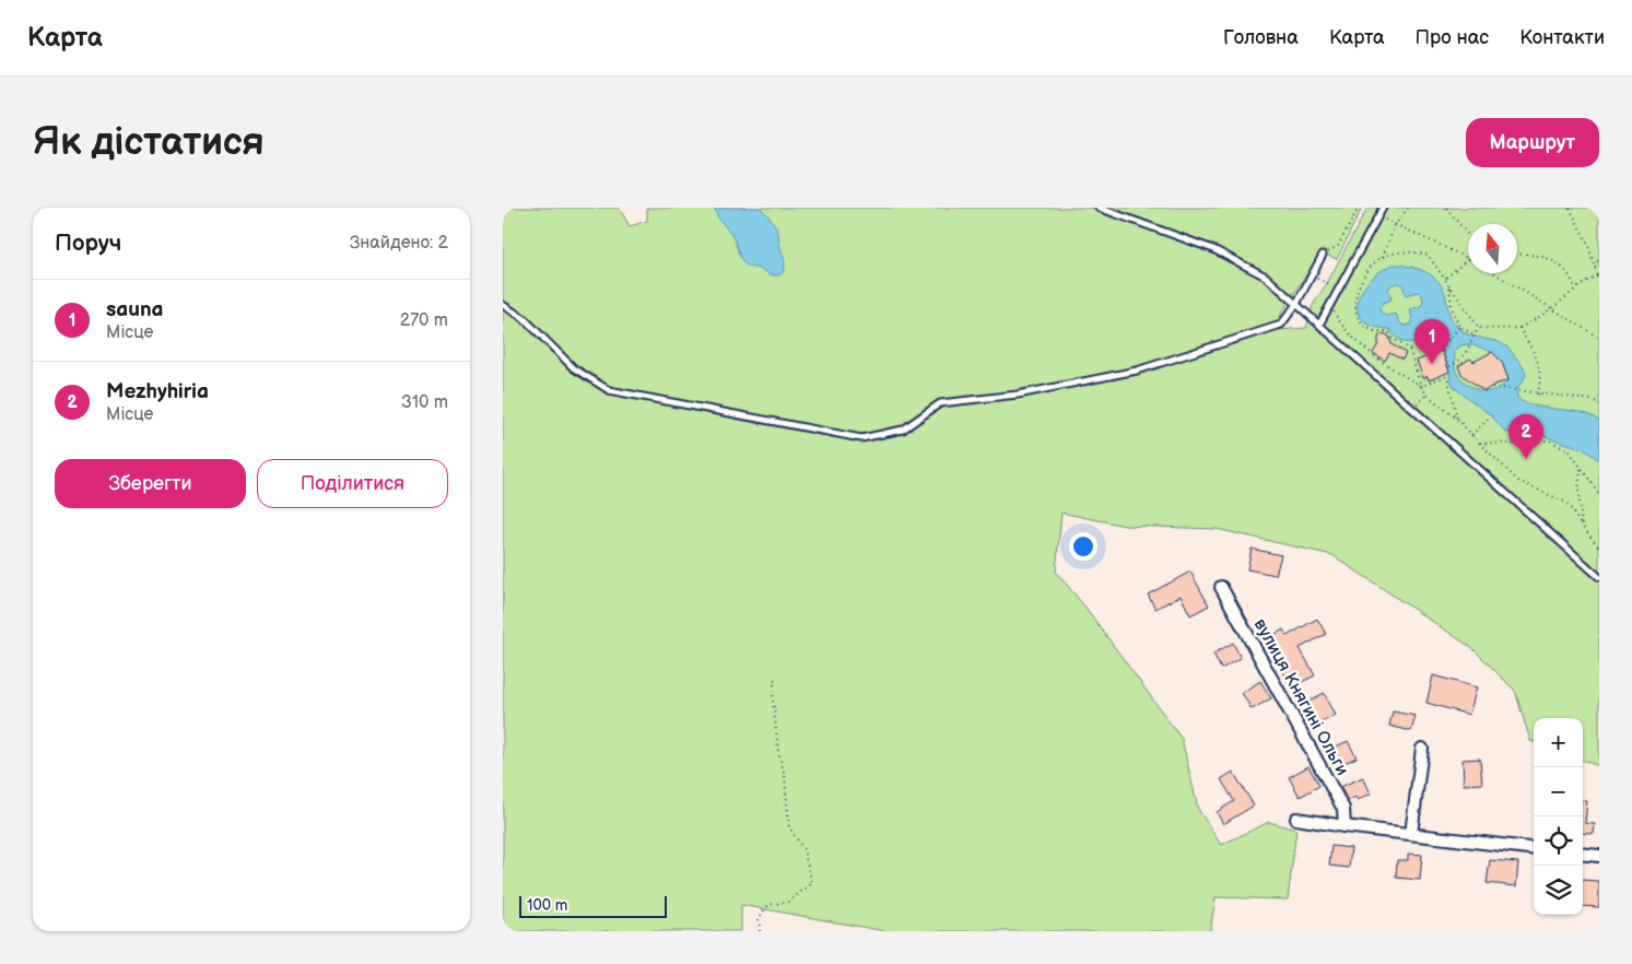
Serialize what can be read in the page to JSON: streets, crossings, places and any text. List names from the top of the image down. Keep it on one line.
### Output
{"streets":{"street":["вулиця Княгині Ольги"]},"scale_bar":"100 m","north":"top","page":{"header":"Карта","nav":["Головна","Карта","Про нас","Контакти"],"buttons":["Маршрут",["Зберегти","Поділитися"]],"title":"Як дістатися","heading":["Поруч","Знайдено: 2"],"list":[{"mark":"1","name":"sauna","note":"Місце","value":"270 m"},{"mark":"2","name":"Mezhyhiria","note":"Місце","value":"310 m"}],"pins":["1","2"],"map_buttons":["+","−"],"scale":"100 m"}}
